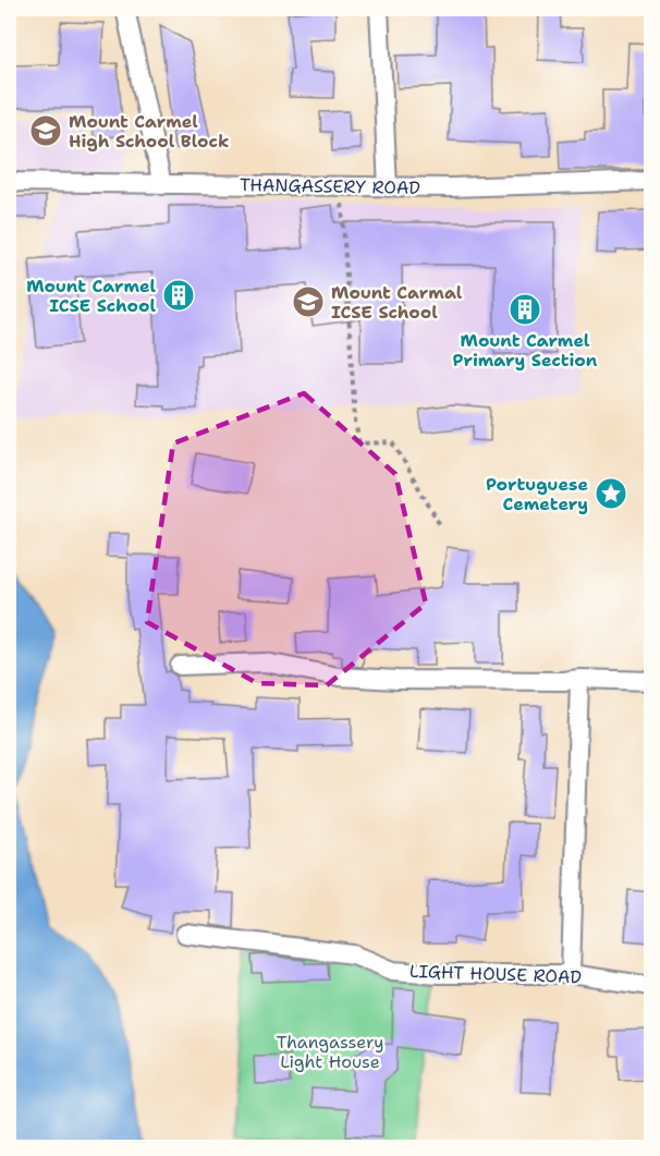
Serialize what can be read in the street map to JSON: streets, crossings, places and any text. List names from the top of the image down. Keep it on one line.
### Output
{"streets":{"street":["THANGASSERY ROAD","LIGHT HOUSE ROAD"]},"parks":["Thangassery Light House"],"places":{"school or university":["Mount Carmel High School Block","Mount Carmal ICSE School"],"building":["Mount Carmel ICSE School","Mount Carmel Primary Section"],"place":["Portuguese Cemetery"]}}
